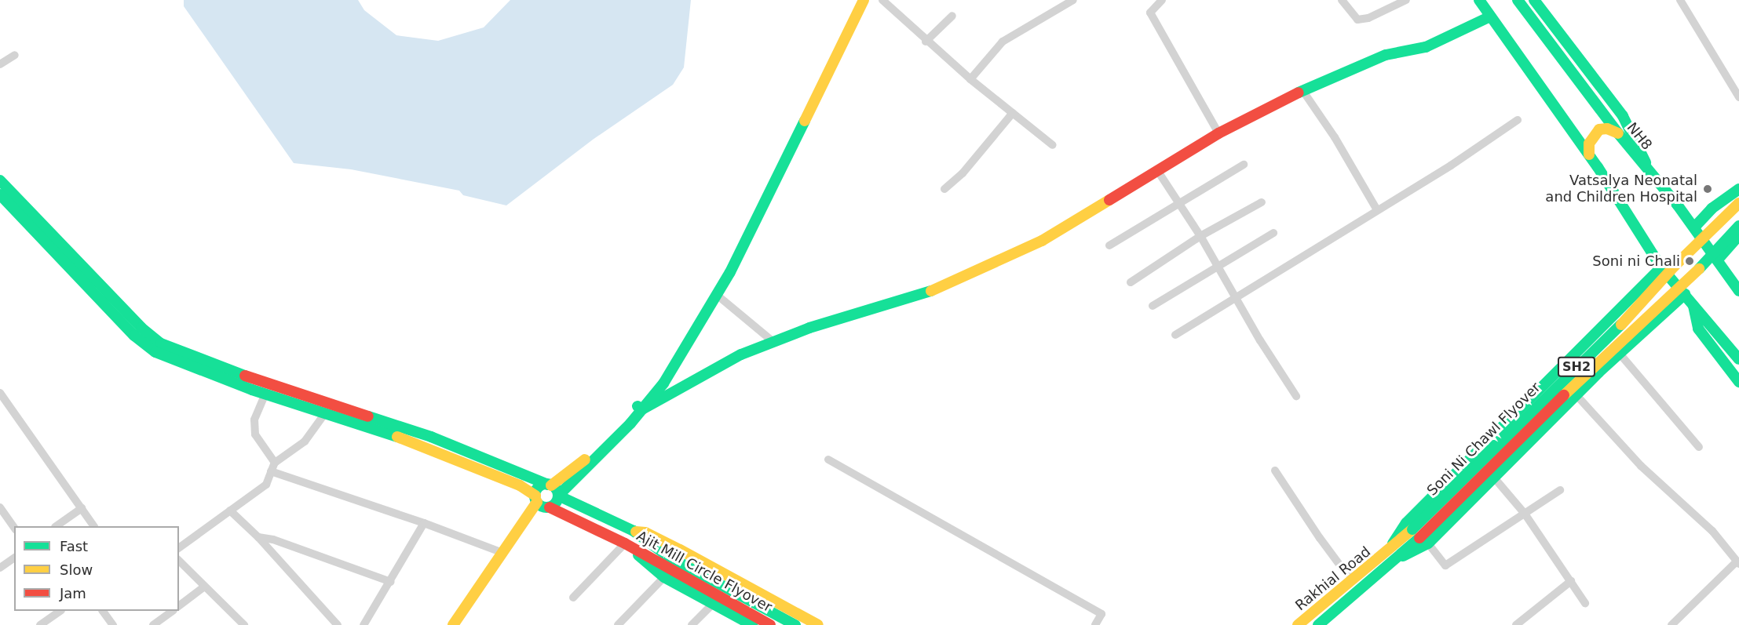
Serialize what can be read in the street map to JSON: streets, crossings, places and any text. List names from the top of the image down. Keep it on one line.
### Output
{"streets":{"main road":["NH8","SH2","Soni Ni Chawl Flyover","Ajit Mill Circle Flyover","Rakhial Road"]},"crossings":[["Soni Ni Chawl Flyover","Rakhial Road"]],"places":["Vatsalya Neonatal and Children Hospital","Soni ni Chali"],"legend":["Fast","Slow","Jam"]}
